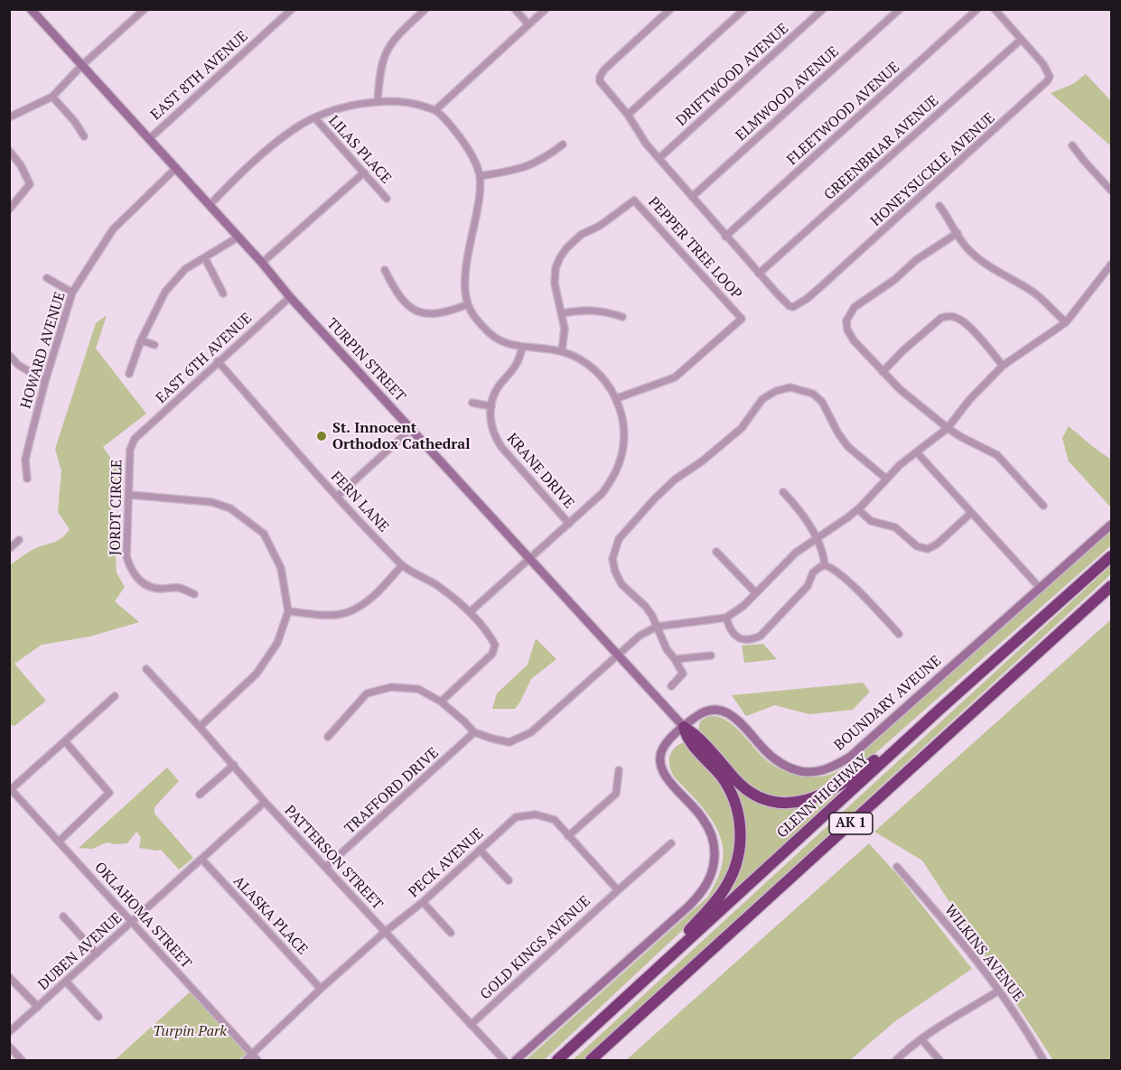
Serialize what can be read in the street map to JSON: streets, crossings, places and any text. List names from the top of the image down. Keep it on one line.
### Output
{"streets":{"highway":["GLENN HIGHWAY","AK 1"],"street":["DRIFTWOOD AVENUE","EAST 8TH AVENUE","ELMWOOD AVENUE","FLEETWOOD AVENUE","GREENBRIAR AVENUE","LILAS PLACE","HONEYSUCKLE AVENUE","PEPPER TREE LOOP","HOWARD AVENUE","EAST 6TH AVENUE","TURPIN STREET","KRANE DRIVE","FERN LANE","JORDT CIRCLE","BOUNDARY AVEUNE","TRAFFORD DRIVE","PATTERSON STREET","PECK AVENUE","OKLAHOMA STREET","ALASKA PLACE","GOLD KINGS AVENUE","DUBEN AVENUE","WILKINS AVENUE"]},"crossings":[["EAST 8TH AVENUE","TURPIN STREET"],["GREENBRIAR AVENUE","HONEYSUCKLE AVENUE"],["PEPPER TREE LOOP","KRANE DRIVE"],["HOWARD AVENUE","TURPIN STREET"],["EAST 6TH AVENUE","TURPIN STREET"],["EAST 6TH AVENUE","FERN LANE"],["EAST 6TH AVENUE","JORDT CIRCLE"],["TURPIN STREET","BOUNDARY AVEUNE"],["TRAFFORD DRIVE","PATTERSON STREET"],["PATTERSON STREET","PECK AVENUE"],["PATTERSON STREET","GOLD KINGS AVENUE"],["PATTERSON STREET","DUBEN AVENUE"],["PECK AVENUE","OKLAHOMA STREET"],["PECK AVENUE","ALASKA PLACE"],["PECK AVENUE","GOLD KINGS AVENUE"],["OKLAHOMA STREET","DUBEN AVENUE"],["ALASKA PLACE","DUBEN AVENUE"]],"parks":["Turpin Park"],"places":["St. Innocent Orthodox Cathedral"]}
